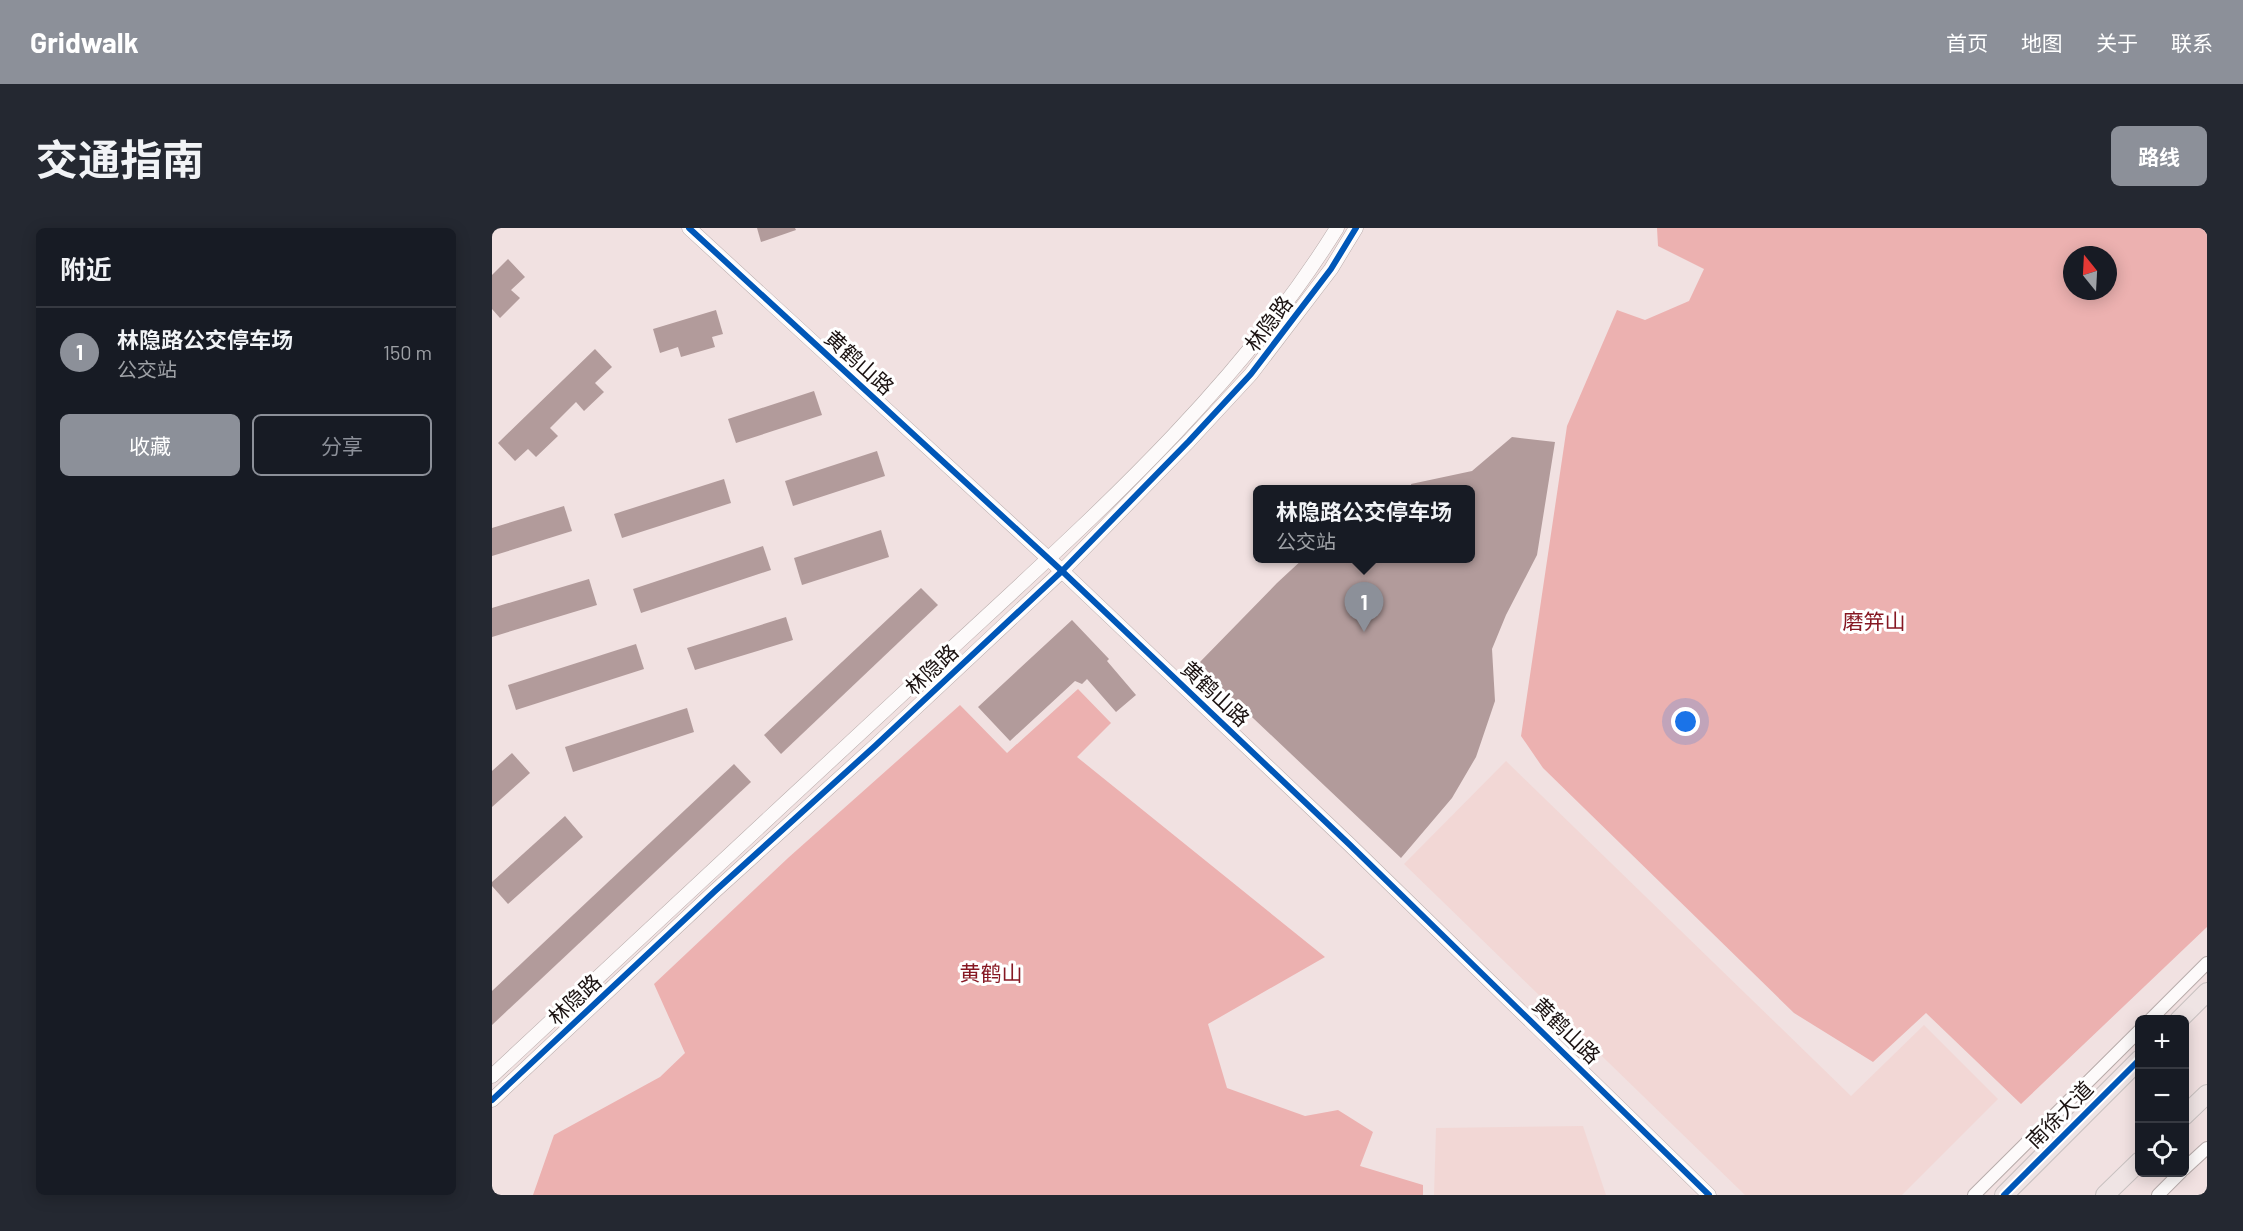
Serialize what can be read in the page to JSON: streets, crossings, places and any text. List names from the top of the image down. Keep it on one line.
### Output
{"streets":{"main road":["南徐大道"],"street":["林隐路","黄鹤山路"]},"crossings":[["林隐路","黄鹤山路"]],"parks":["磨笄山","黄鹤山"],"north":"top","page":{"header":"Gridwalk","nav":["首页","地图","关于","联系"],"title":"交通指南","buttons":["路线",["收藏","分享"]],"heading":"附近","list":[{"mark":"1","name":"林隐路公交停车场","note":"公交站","value":"150 m"}],"popup":["林隐路公交停车场","公交站"],"pins":"1","map_buttons":["+","−"]}}
